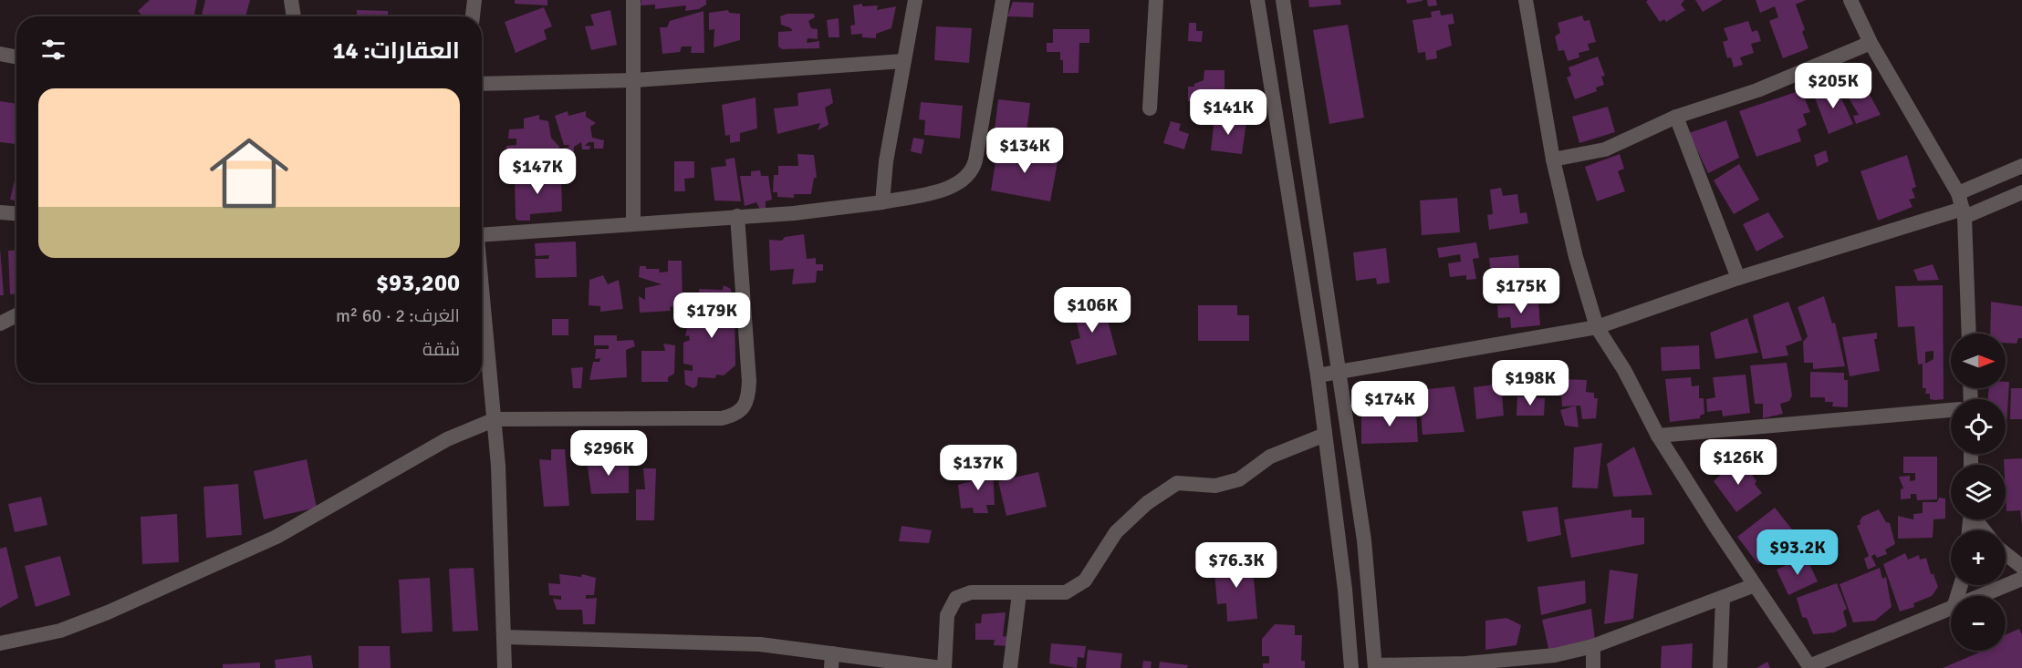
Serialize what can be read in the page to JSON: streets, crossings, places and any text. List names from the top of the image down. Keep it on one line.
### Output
{"north":"right","page":{"heading":"العقارات: 14","price":["$205K","$141K","$134K","$147K","$175K","$106K","$179K","$198K","$174K","$296K","$126K","$137K","$93.2K","$76.3K"],"list":[{"name":"$93,200","note":"الغرف: 2 · 60 m² · شقة"}],"map_buttons":["+","−"]}}
